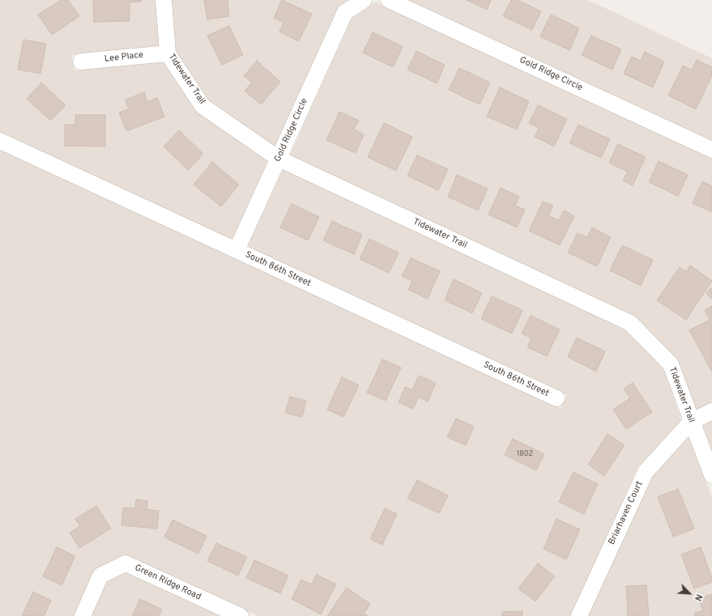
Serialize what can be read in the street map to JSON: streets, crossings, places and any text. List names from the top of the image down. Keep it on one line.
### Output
{"streets":{"street":["Lee Place","Gold Ridge Circle","Tidewater Trail","South 86th Street","Briarhaven Court","Green Ridge Road"]},"crossings":[["Lee Place","Tidewater Trail"],["Gold Ridge Circle","Tidewater Trail"],["Gold Ridge Circle","South 86th Street"],["Tidewater Trail","Briarhaven Court"]],"house_numbers":["1802"],"north":"bottom right"}
